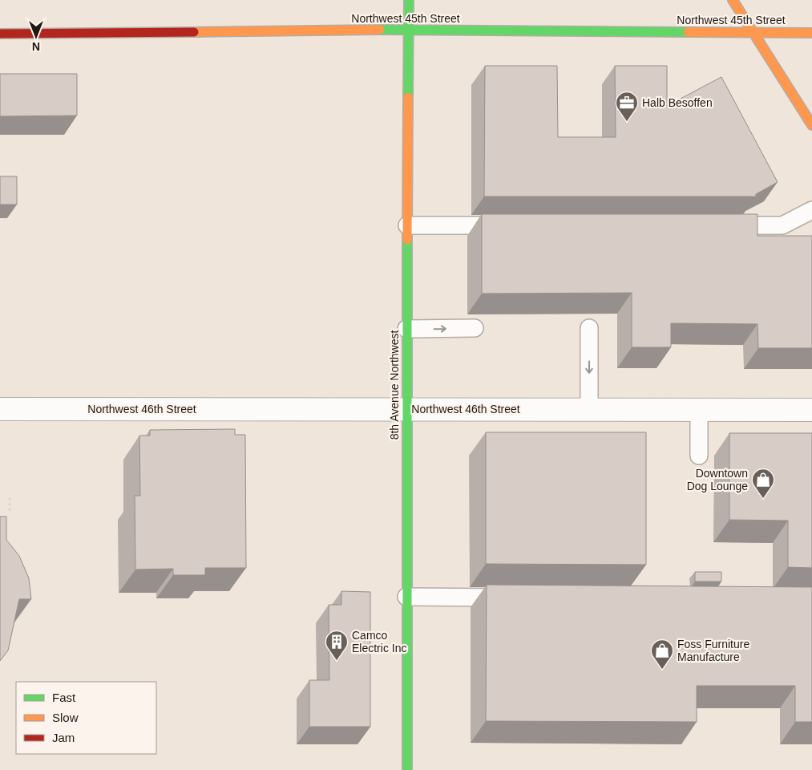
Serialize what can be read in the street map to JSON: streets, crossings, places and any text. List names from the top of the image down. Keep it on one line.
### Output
{"streets":{"main road":["Northwest 45th Street","8th Avenue Northwest"],"street":["Northwest 46th Street"]},"crossings":[["Northwest 45th Street","8th Avenue Northwest"],["8th Avenue Northwest","Northwest 46th Street"]],"places":{"office":["Halb Besoffen"],"shop":["Downtown Dog Lounge","Foss Furniture Manufacture"],"building":["Camco Electric Inc"]},"legend":["Fast","Slow","Jam"],"north":"bottom"}
